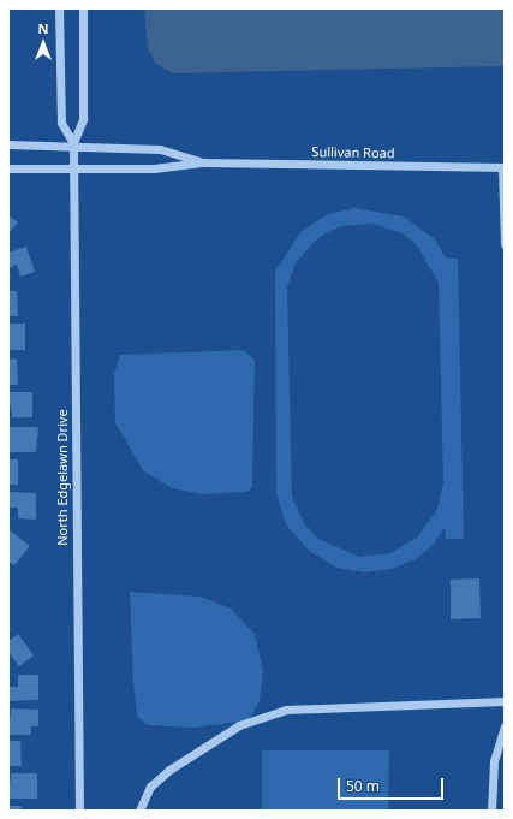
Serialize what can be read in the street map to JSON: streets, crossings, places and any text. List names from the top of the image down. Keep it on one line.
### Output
{"streets":{"street":["Sullivan Road","North Edgelawn Drive"]},"crossings":[["Sullivan Road","North Edgelawn Drive"]],"scale_bar":"50 m","north":"top"}
